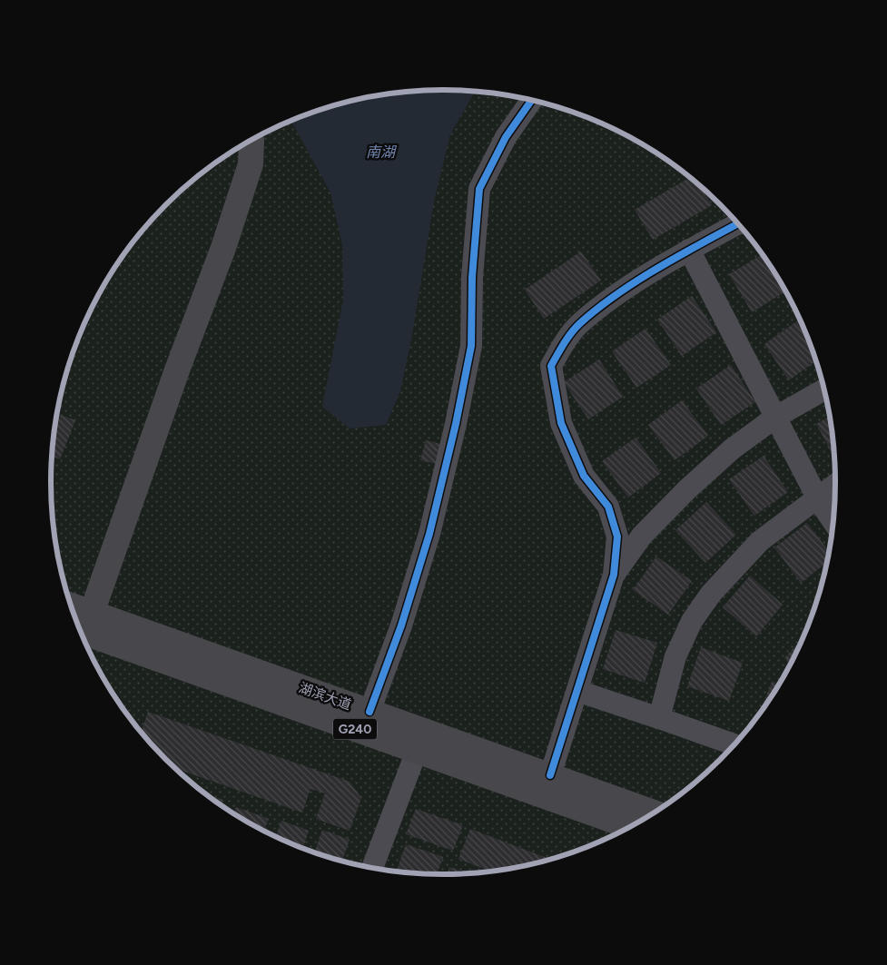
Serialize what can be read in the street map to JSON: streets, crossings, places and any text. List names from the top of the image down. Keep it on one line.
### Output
{"streets":{"main road":["湖滨大道","G240"]},"water":["南湖"]}
